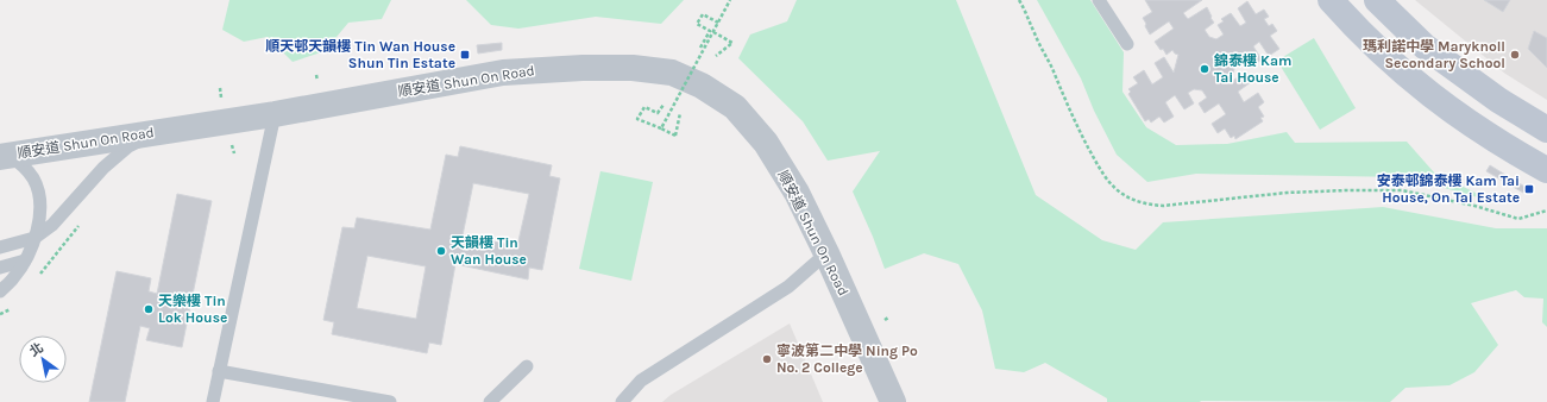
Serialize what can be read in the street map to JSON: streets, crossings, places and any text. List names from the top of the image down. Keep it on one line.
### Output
{"streets":{"street":["順安道 Shun On Road"]},"places":{"transit":["順天邨天韻樓 Tin Wan House Shun Tin Estate","安泰邨錦泰樓 Kam Tai House, On Tai Estate"],"other":["瑪利諾中學 Maryknoll Secondary School","錦泰樓 Kam Tai House","天韻樓 Tin Wan House","天樂樓 Tin Lok House","寧波第二中學 Ning Po No. 2 College"]},"north":"top left"}
